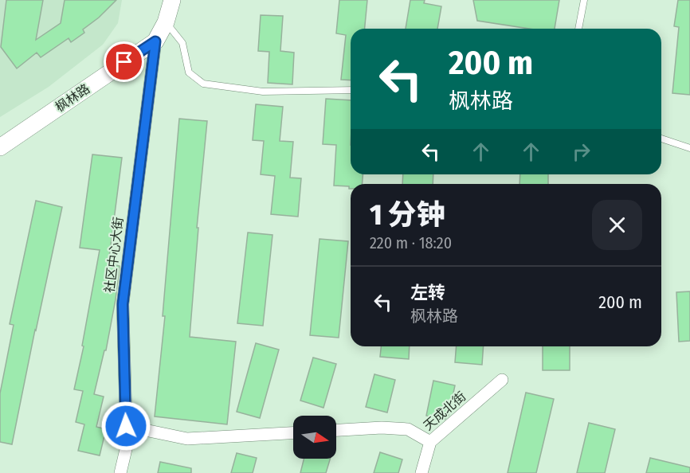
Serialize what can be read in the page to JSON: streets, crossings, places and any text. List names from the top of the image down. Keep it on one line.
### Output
{"streets":{"street":["枫林路","社区中心大街","天成北街"]},"crossings":[["枫林路","社区中心大街"]],"north":"right","page":{"turn":["200 m","枫林路"],"heading":["1 分钟","220 m · 18:20"],"list":[{"name":"左转","note":"枫林路","value":"200 m"}]}}
